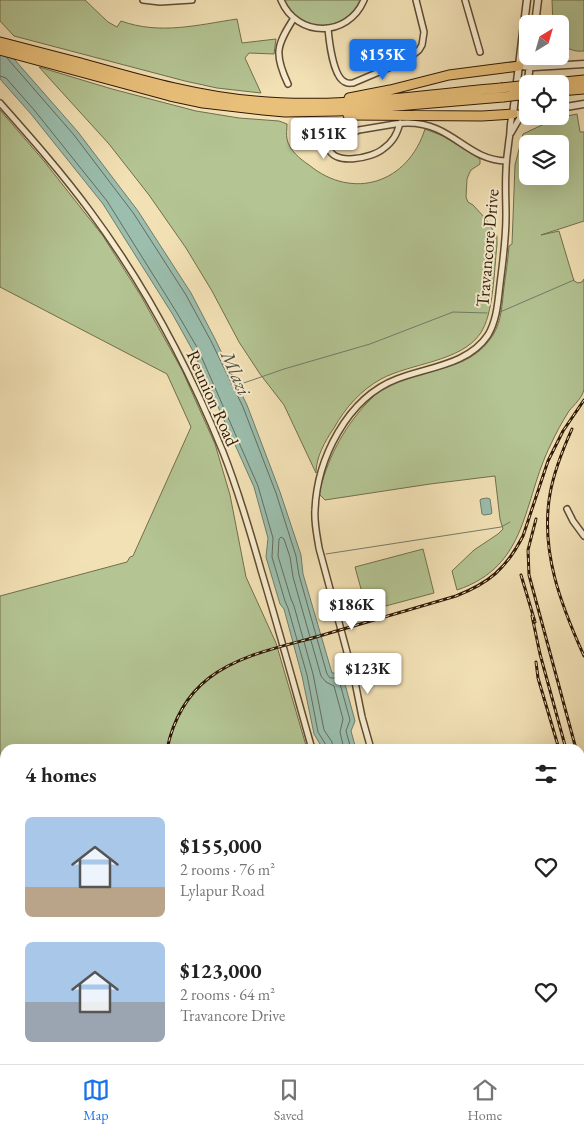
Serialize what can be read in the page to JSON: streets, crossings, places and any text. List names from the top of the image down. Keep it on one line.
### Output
{"streets":{"street":["Travancore Drive","Reunion Road"]},"water":["Mlazi"],"north":"top right","page":{"price":["$155K","$151K","$186K","$123K"],"heading":"4 homes","list":[{"name":"$155,000","note":"2 rooms · 76 m² · Lylapur Road"},{"name":"$123,000","note":"2 rooms · 64 m² · Travancore Drive"}],"tabs":["Map","Saved","Home"]}}
